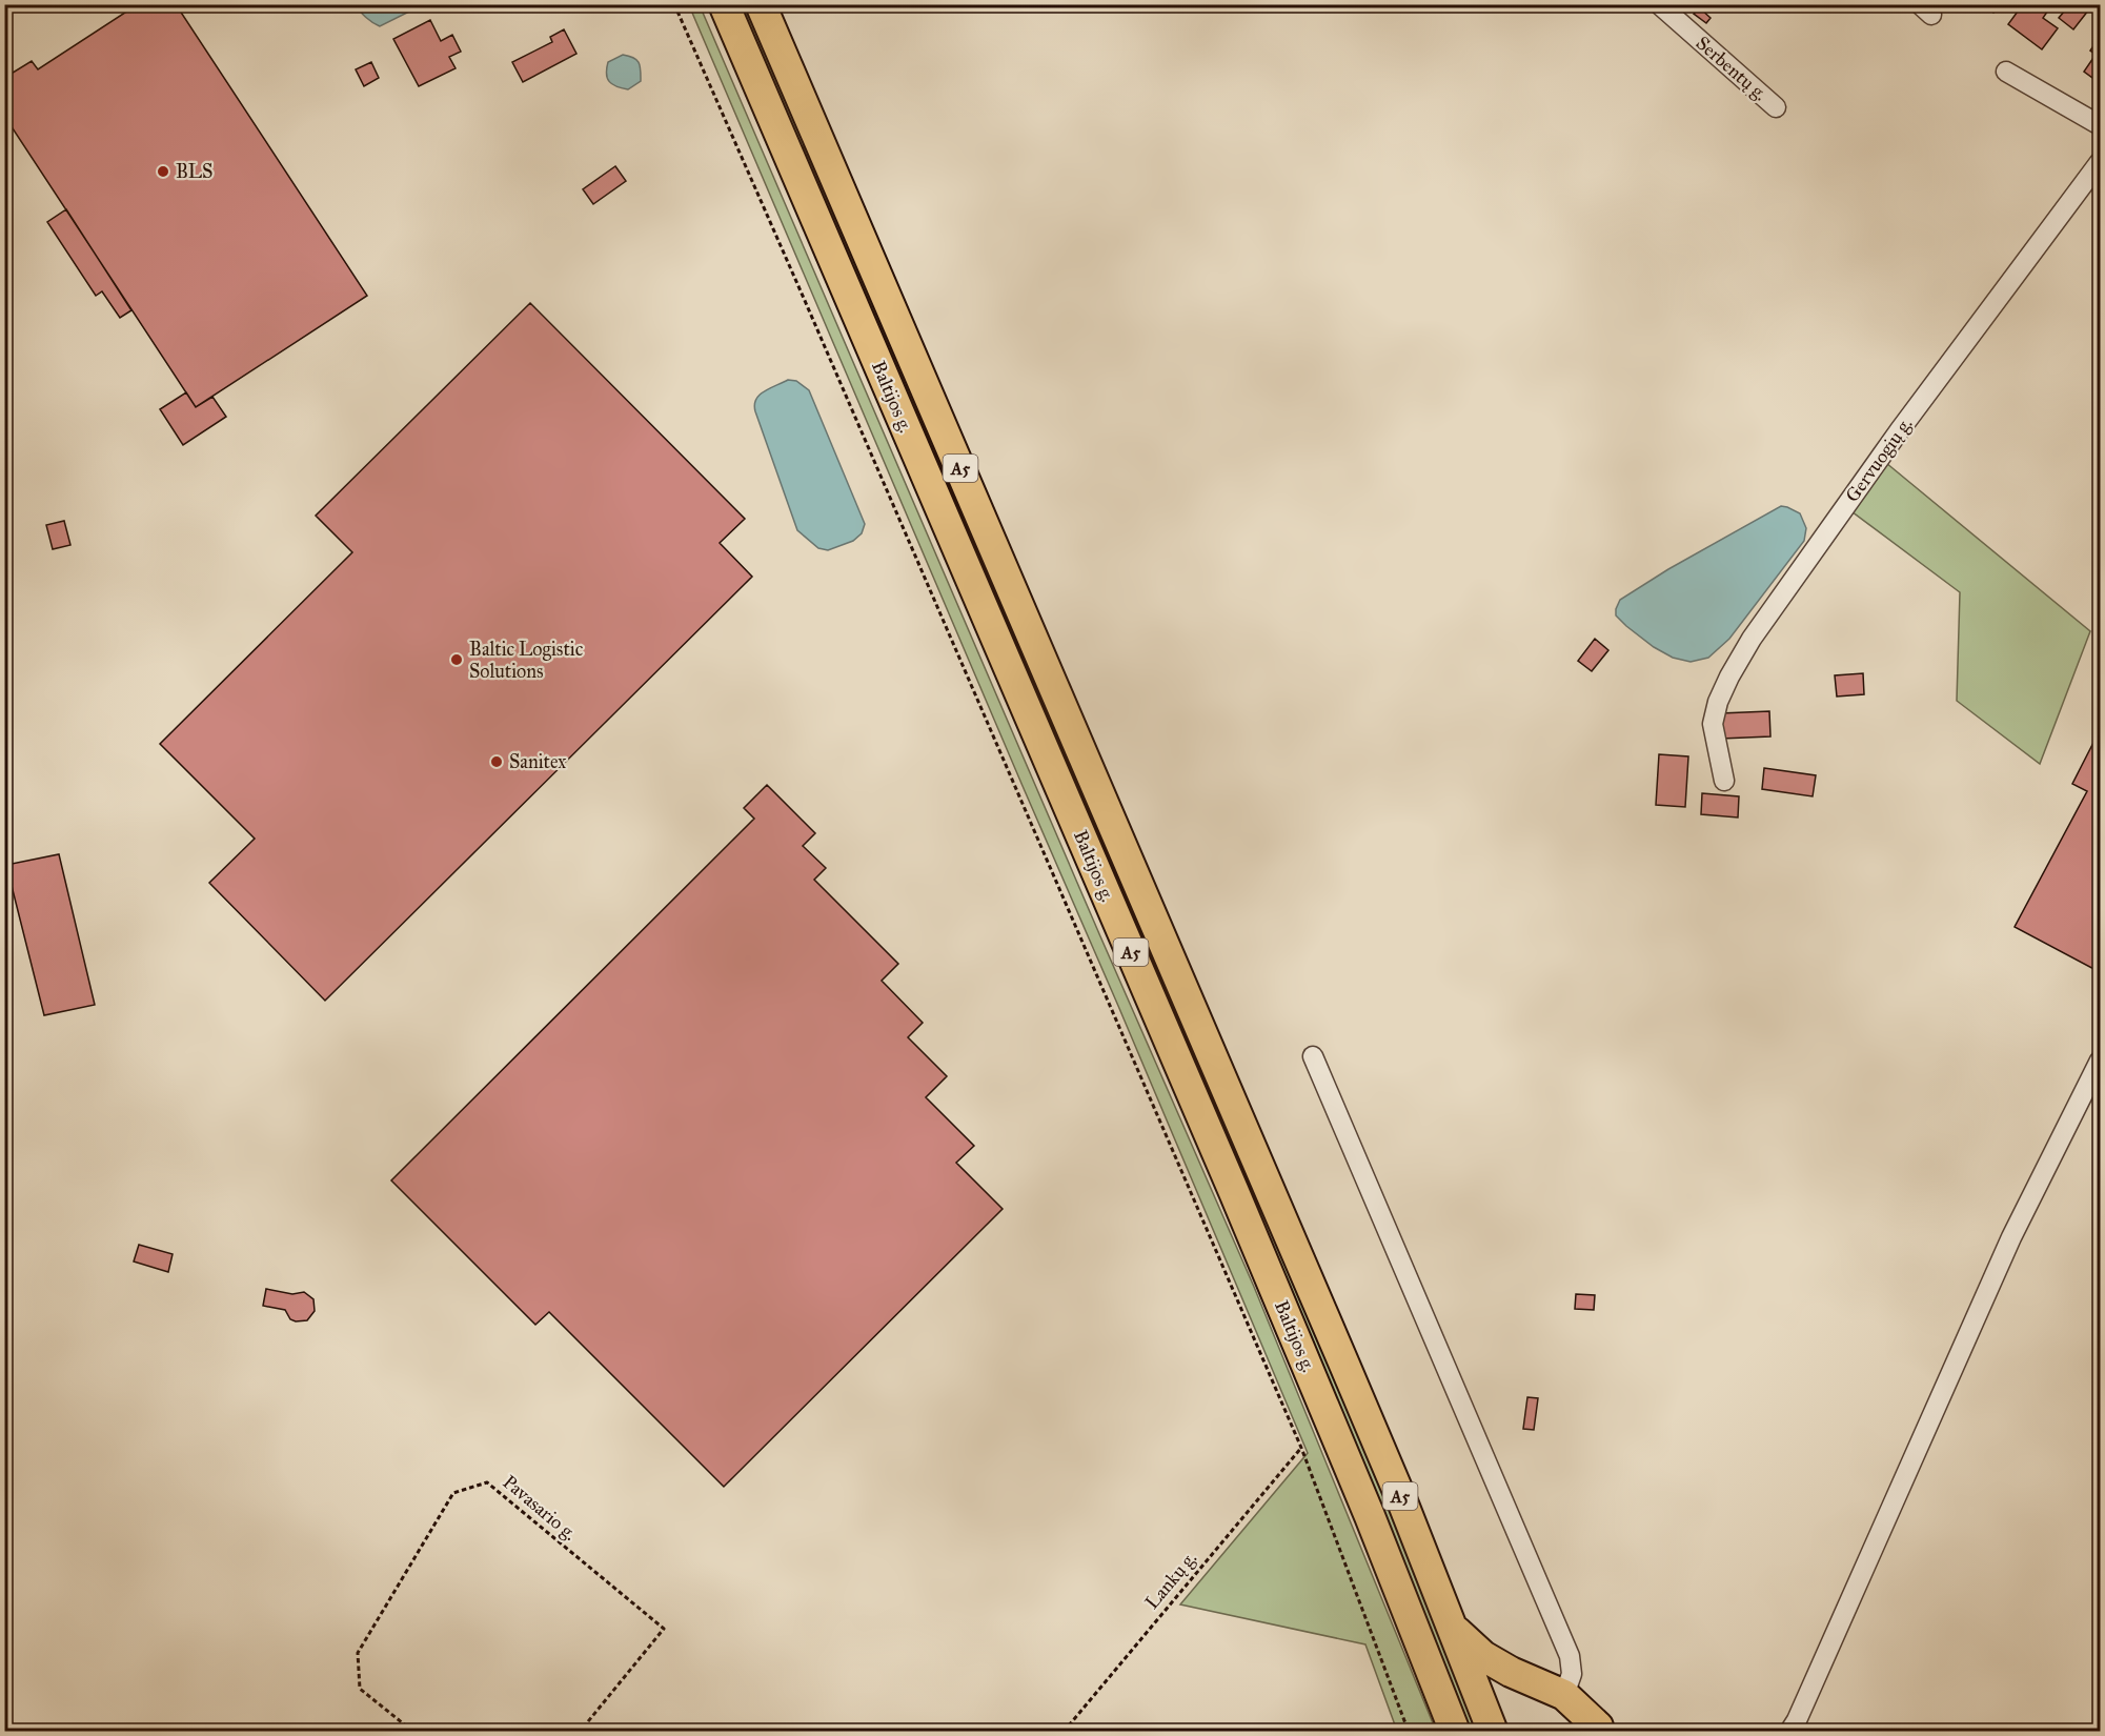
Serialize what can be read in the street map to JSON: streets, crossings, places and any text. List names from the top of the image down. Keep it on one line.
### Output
{"streets":{"highway":["Baltijos g.","A5"],"street":["Serbentų g.","Gervuogių g."],"path":["Pavasario g.","Lankų g."]},"places":["BLS","Baltic Logistic Solutions","Sanitex"]}
